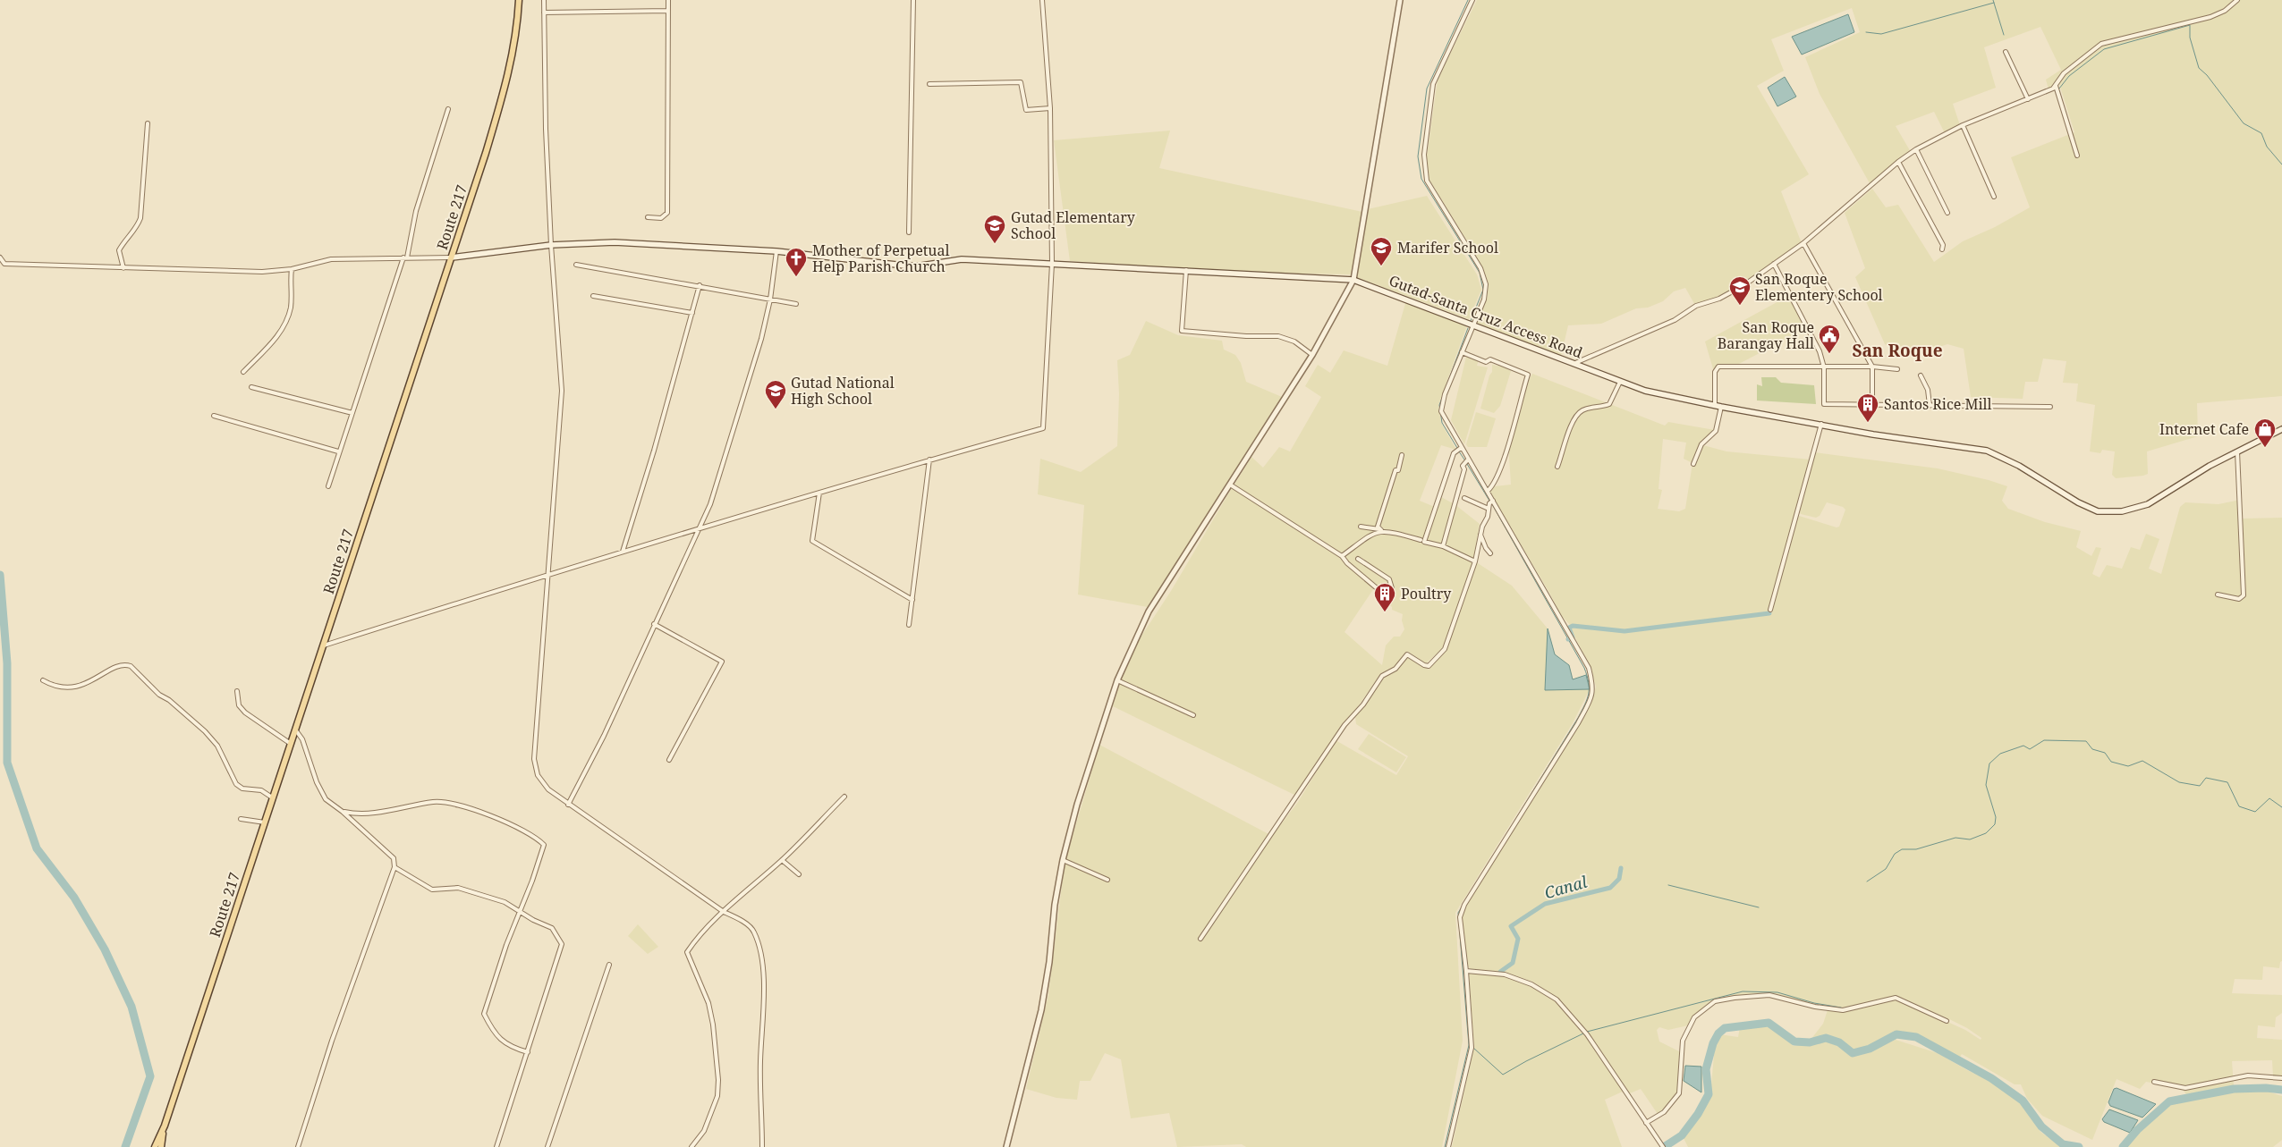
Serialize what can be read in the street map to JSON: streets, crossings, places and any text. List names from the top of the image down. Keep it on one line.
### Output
{"streets":{"main road":["Route 217","Gutad-Santa Cruz Access Road"]},"crossings":[["Route 217","Gutad-Santa Cruz Access Road"]],"districts":["San Roque"],"water":["Canal"],"places":{"school or university":["Gutad Elementary School","Marifer School","San Roque Elementery School","Gutad National High School"],"church":["Mother of Perpetual Help Parish Church"],"public building":["San Roque Barangay Hall"],"building":["Santos Rice Mill","Poultry"],"shop":["Internet Cafe"]}}
